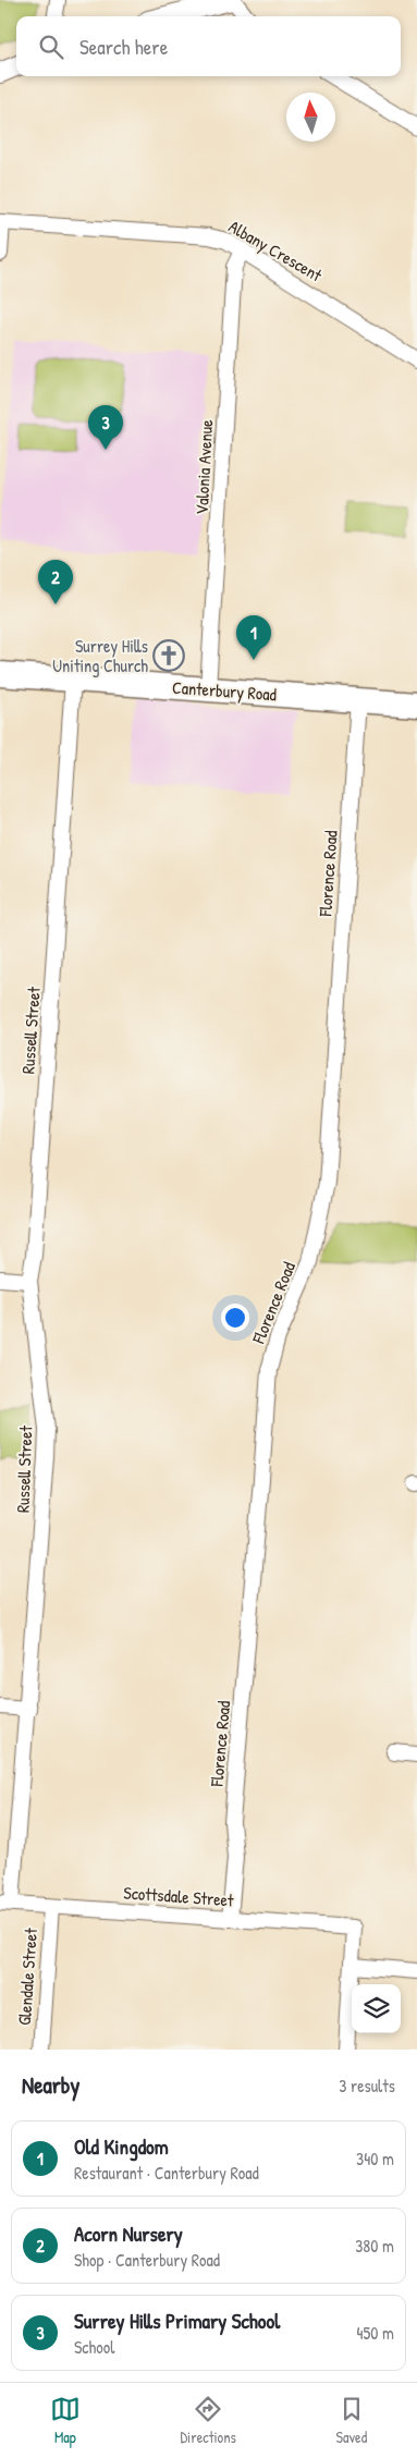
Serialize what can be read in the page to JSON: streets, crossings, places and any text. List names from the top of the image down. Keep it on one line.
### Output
{"streets":{"main road":["Canterbury Road"],"street":["Albany Crescent","Valonia Avenue","Florence Road","Russell Street","Scottsdale Street","Glendale Street"]},"crossings":[["Albany Crescent","Valonia Avenue"],["Valonia Avenue","Canterbury Road"],["Canterbury Road","Florence Road"],["Canterbury Road","Russell Street"],["Florence Road","Scottsdale Street"],["Russell Street","Scottsdale Street"],["Scottsdale Street","Glendale Street"]],"places":{"church":["Surrey Hills Uniting Church"]},"north":"top","page":{"search":"Search here","pins":["3","2","1"],"heading":["Nearby","3 results"],"list":[{"mark":"1","name":"Old Kingdom","note":"Restaurant · Canterbury Road","value":"340 m"},{"mark":"2","name":"Acorn Nursery","note":"Shop · Canterbury Road","value":"380 m"},{"mark":"3","name":"Surrey Hills Primary School","note":"School","value":"450 m"}],"nav":["Map","Directions","Saved"]}}
